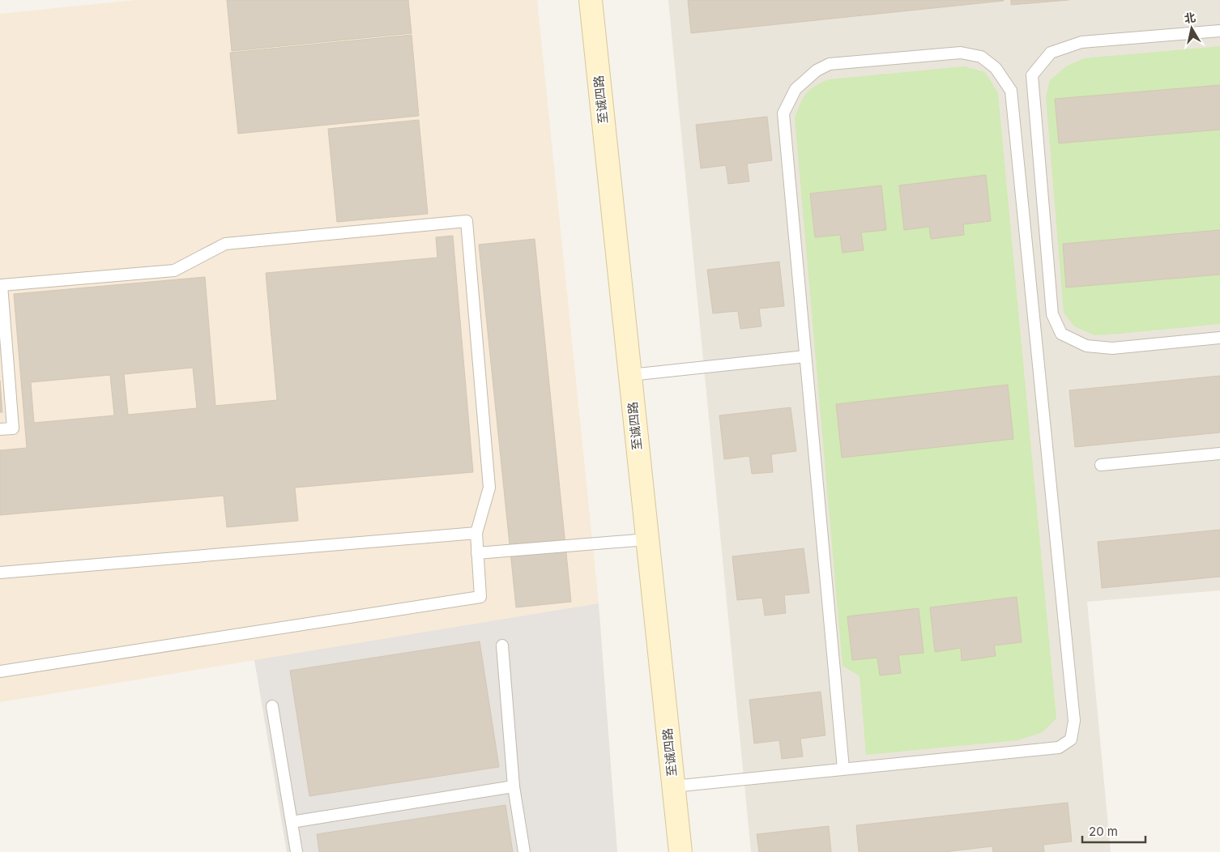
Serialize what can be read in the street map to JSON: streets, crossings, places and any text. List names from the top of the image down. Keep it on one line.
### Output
{"streets":{"main road":["至诚四路"]},"scale_bar":"20 m","north":"top"}
